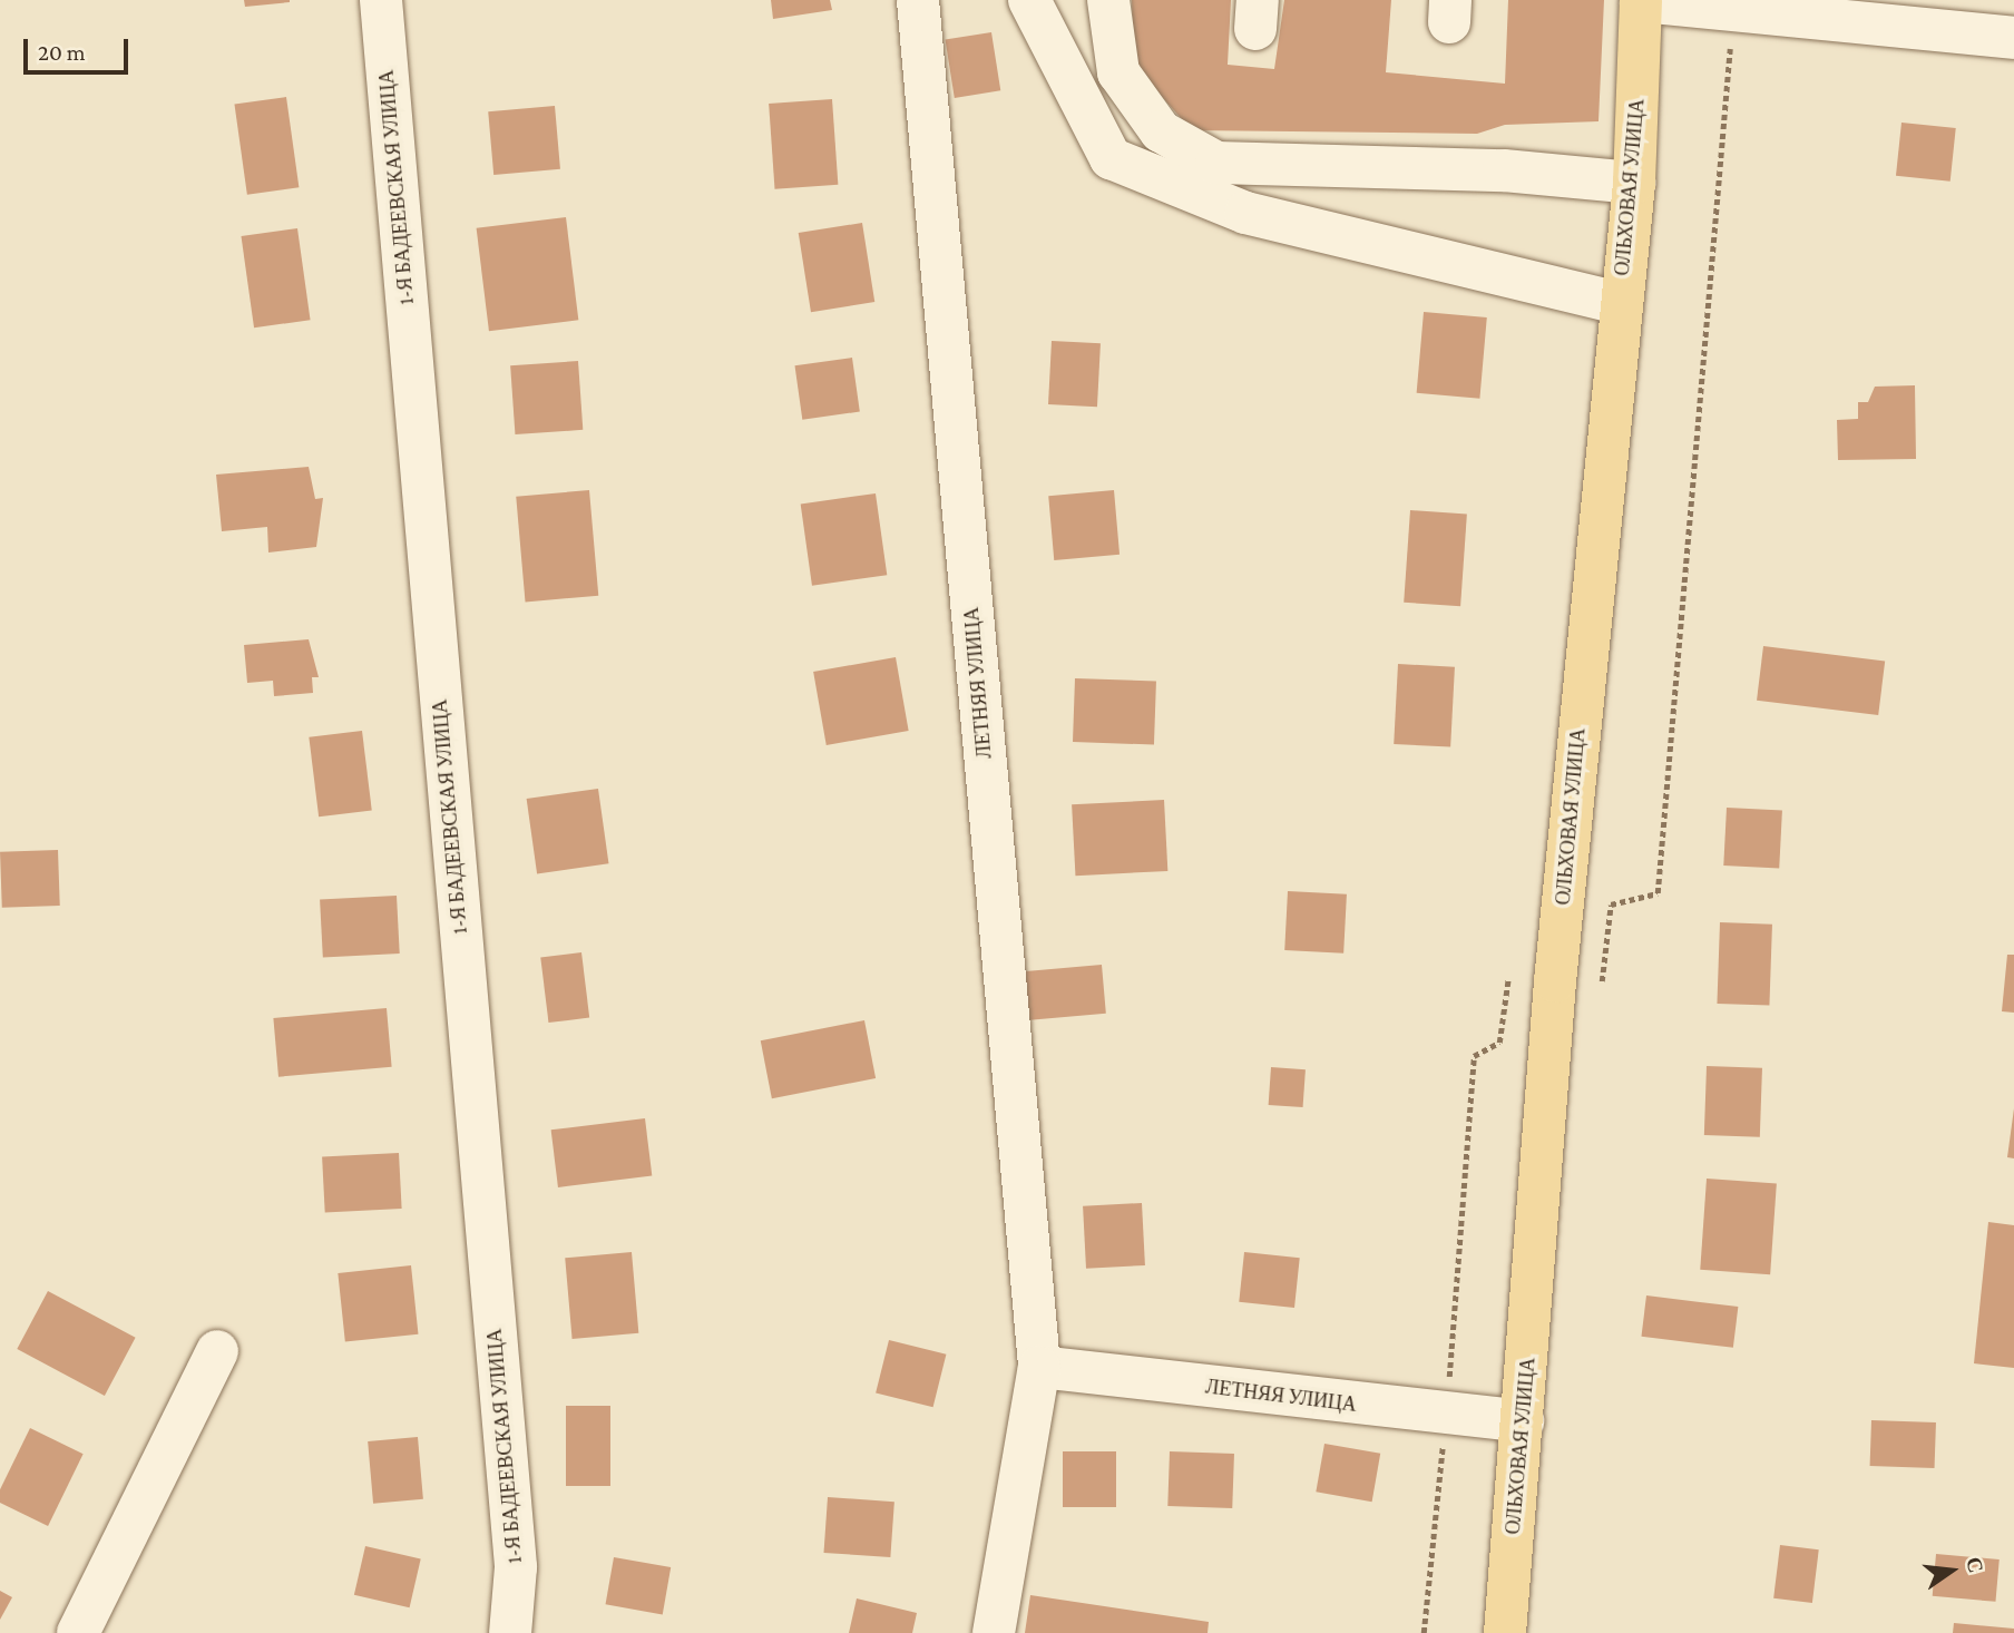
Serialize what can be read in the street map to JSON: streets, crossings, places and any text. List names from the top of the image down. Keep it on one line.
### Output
{"streets":{"main road":["ОЛЬХОВАЯ УЛИЦА"],"street":["1-Я БАДЕЕВСКАЯ УЛИЦА","ЛЕТНЯЯ УЛИЦА"]},"crossings":[["ОЛЬХОВАЯ УЛИЦА","ЛЕТНЯЯ УЛИЦА"]],"scale_bar":"20 m","north":"right"}
